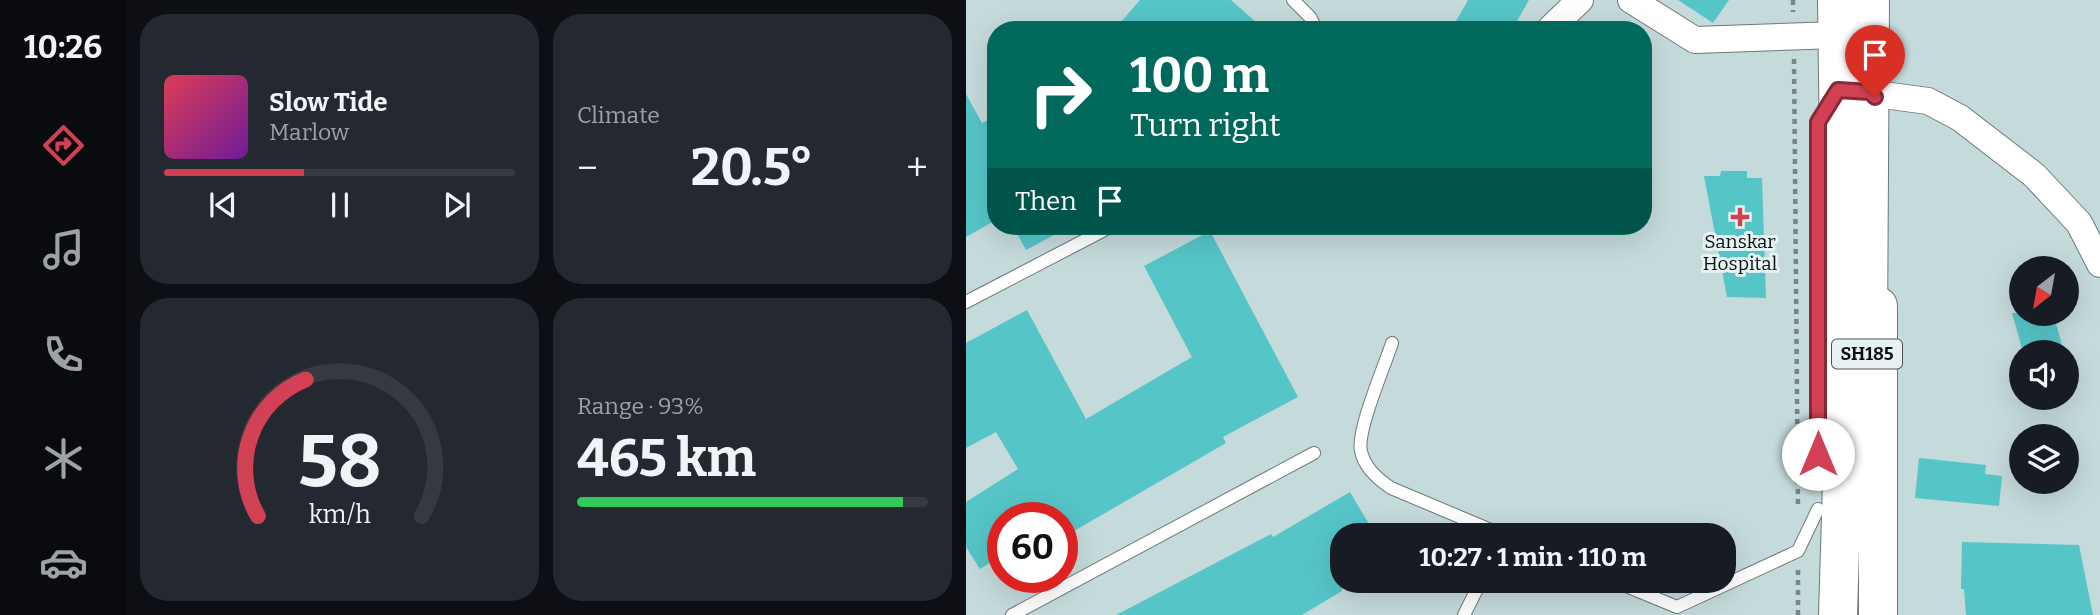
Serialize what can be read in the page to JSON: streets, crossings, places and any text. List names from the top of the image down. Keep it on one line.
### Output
{"streets":{"main road":["SH185"]},"places":{"health":["Sanskar Hospital"]},"north":"bottom left","page":{"tabs":"10:26","tile":["Climate",["Range · 93%","465 km"]],"turn":["100 m","Turn right"],"song":["Slow Tide","Marlow"],"heat":["−","20.5°","+"],"then":"Then","limit":"60","trip":"10:27 · 1 min · 110 m","gauge":["58","km/h"]}}
